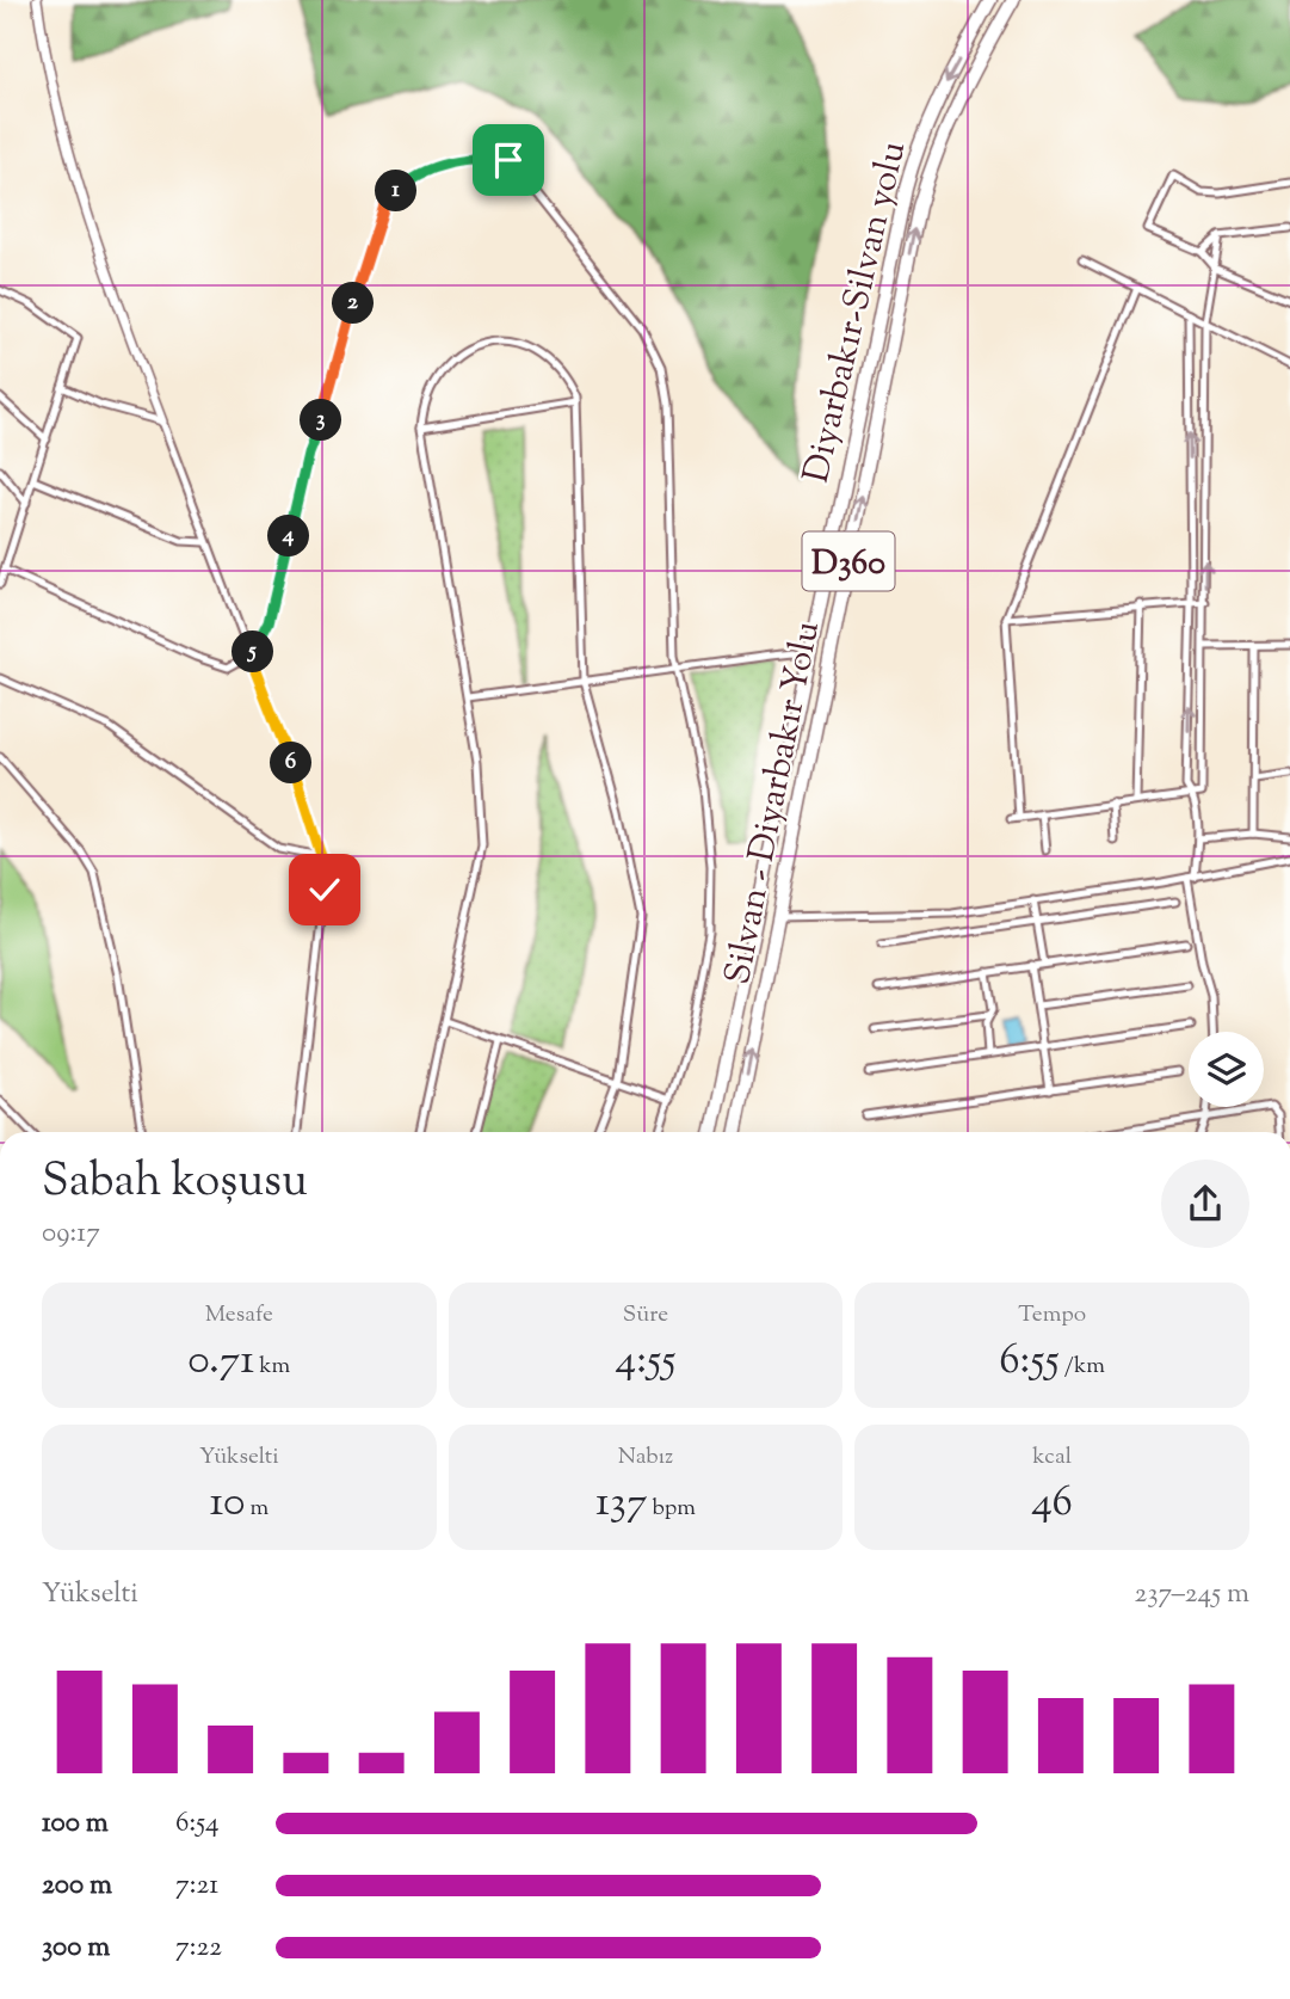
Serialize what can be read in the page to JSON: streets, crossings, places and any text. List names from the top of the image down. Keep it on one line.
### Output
{"streets":{"highway":["Diyarbakır-Silvan yolu","D360","Silvan - Diyarbakır Yolu"]},"one_way":["Diyarbakır-Silvan yolu","Silvan - Diyarbakır Yolu"],"page":{"pins":["1","2","3","4","5","6"],"heading":["Sabah koşusu","09:17"],"stats":[["Mesafe","0.71 km"],["Süre","4:55"],["Tempo","6:55 /km"],["Yükselti","10 m"],["Nabız","137 bpm"],["kcal","46"]],"chart":["Yükselti","237–245 m"],"list":[{"name":"100 m","note":"6:54"},{"name":"200 m","note":"7:21"},{"name":"300 m","note":"7:22"}]}}
